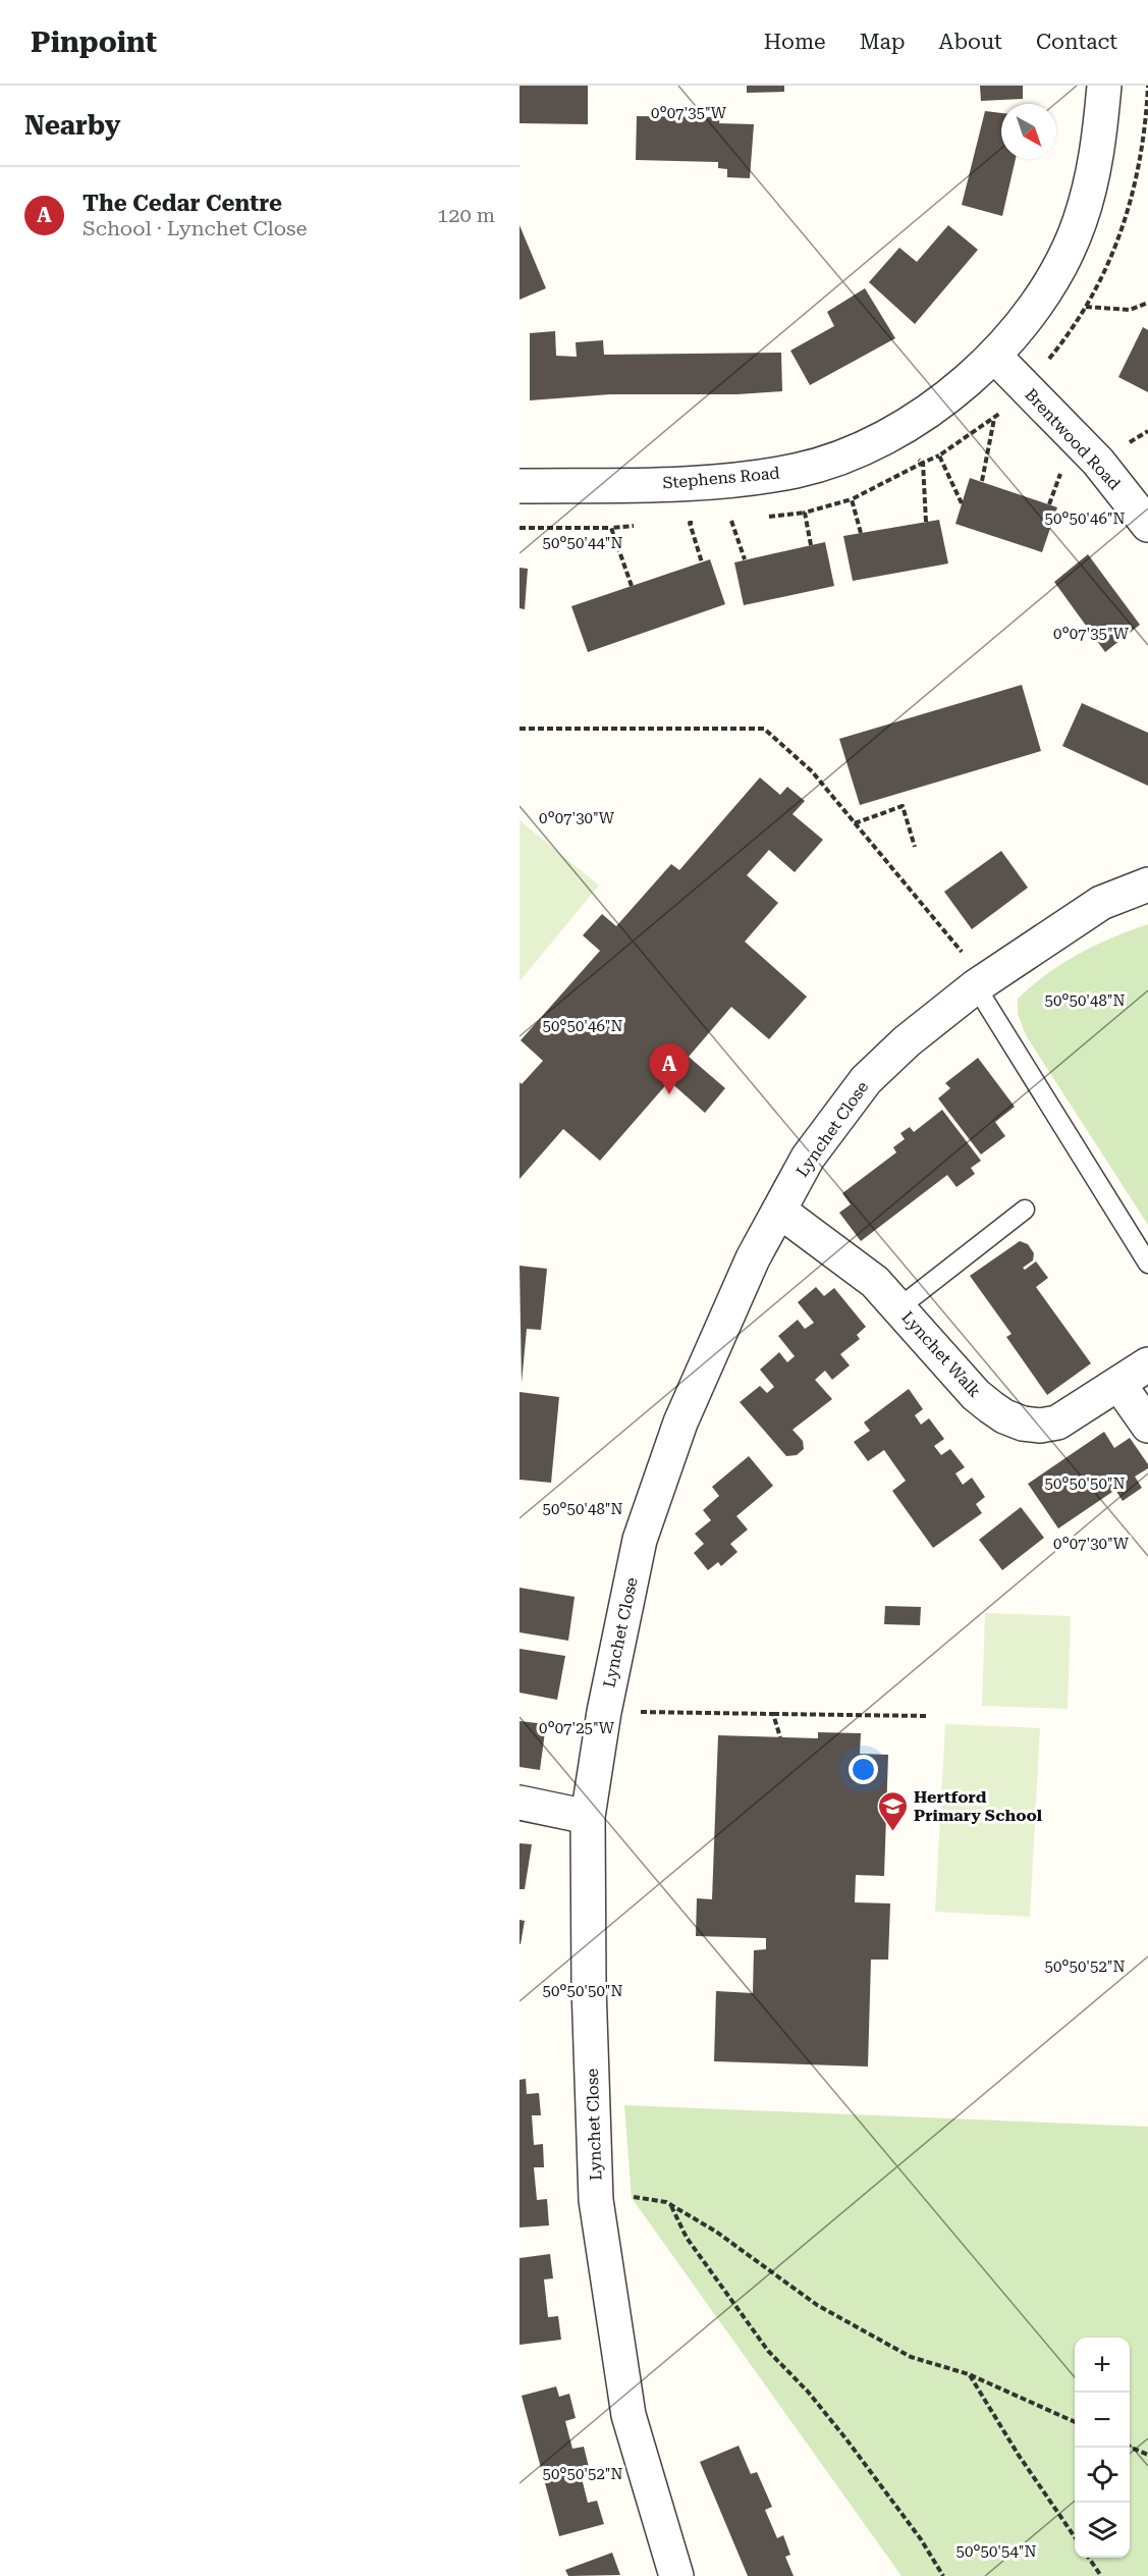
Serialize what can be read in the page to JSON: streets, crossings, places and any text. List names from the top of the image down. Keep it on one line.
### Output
{"streets":{"street":["Brentwood Road","Stephens Road","Lynchet Close","Lynchet Walk"]},"crossings":[["Brentwood Road","Stephens Road"],["Lynchet Close","Lynchet Walk"]],"places":{"school or university":["Hertford Primary School"]},"north":"bottom right","page":{"header":"Pinpoint","nav":["Home","Map","About","Contact"],"heading":"Nearby","list":[{"mark":"A","name":"The Cedar Centre","note":"School · Lynchet Close","value":"120 m"}],"pins":"A","map_buttons":["+","−"]},"coordinates":["0°07'35\"W","50°50'46\"N","50°50'44\"N","0°07'30\"W","50°50'48\"N","50°50'50\"N","0°07'25\"W","50°50'52\"N","50°50'54\"N"]}
